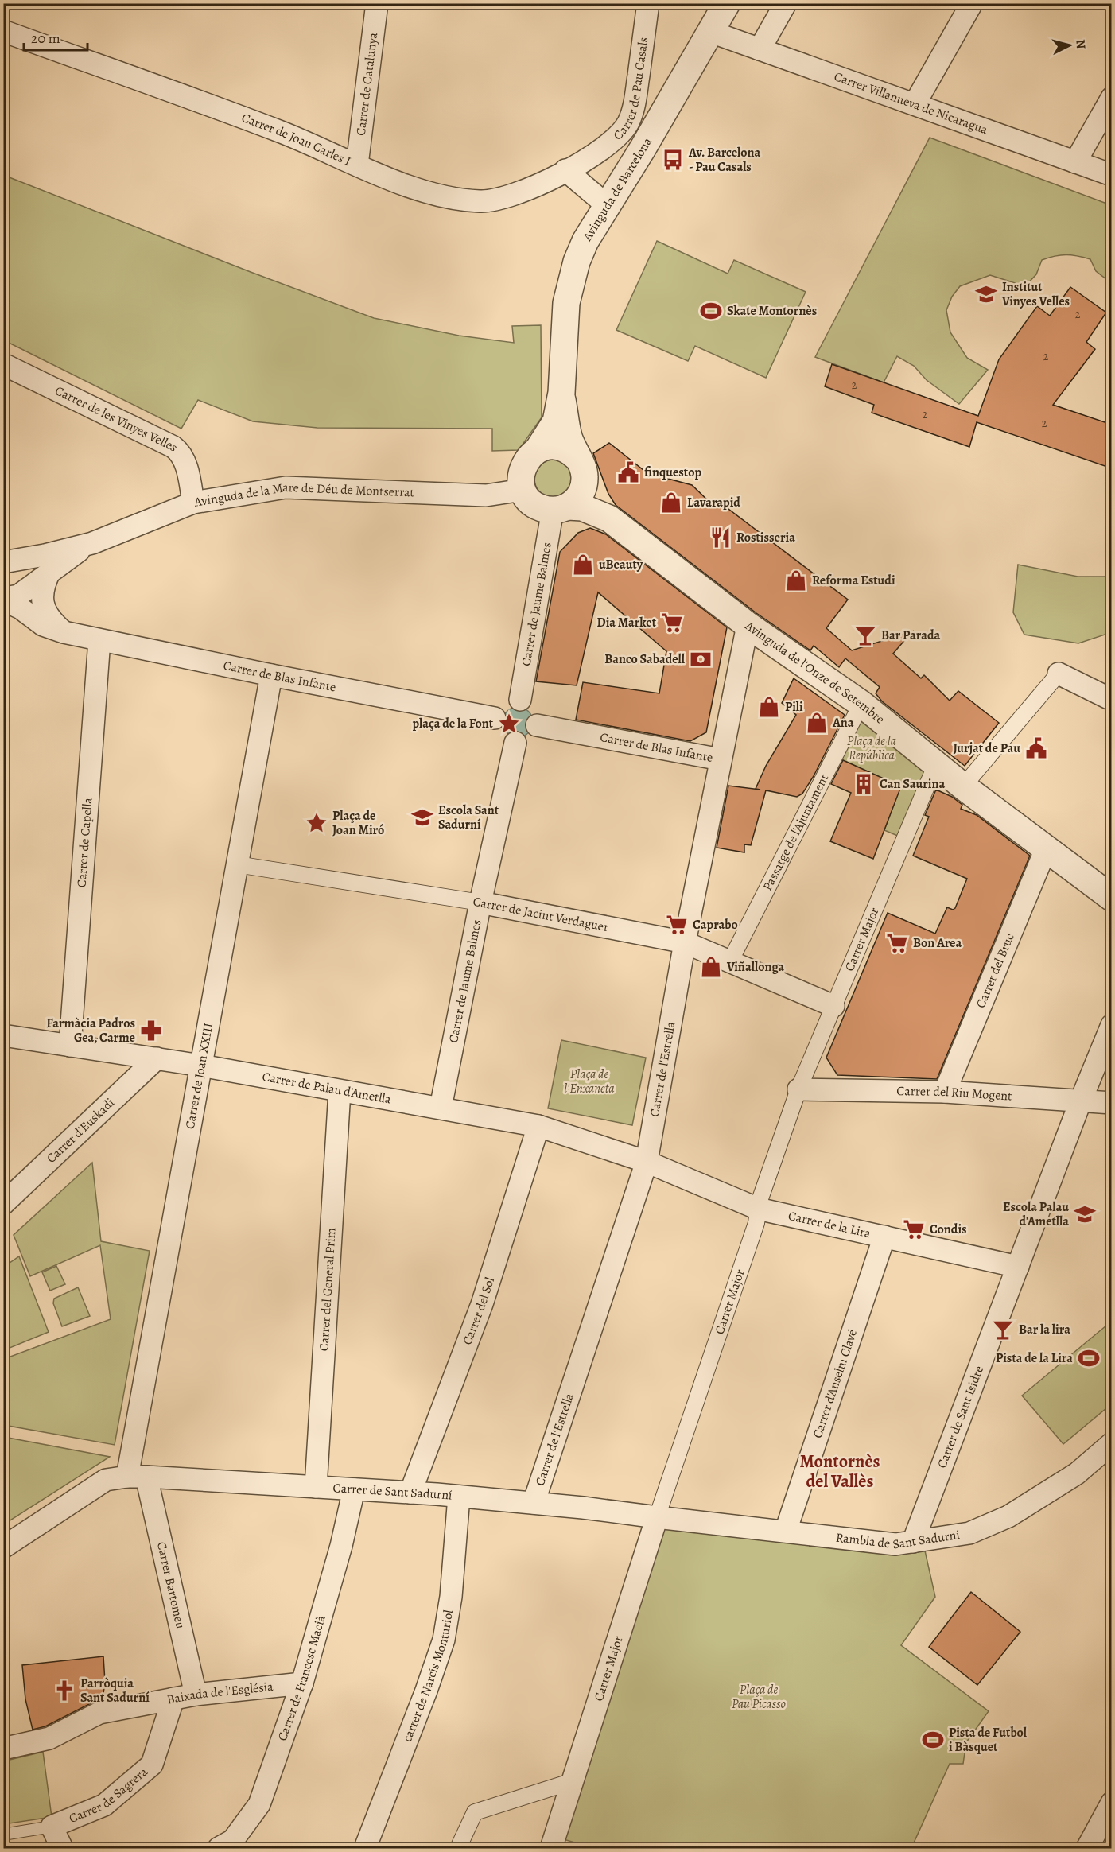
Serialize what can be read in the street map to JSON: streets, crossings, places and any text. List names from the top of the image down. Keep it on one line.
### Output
{"streets":{"street":["Carrer de Catalunya","Carrer de Pau Casals","Carrer Villanueva de Nicaragua","Carrer de Joan Carles I","Avinguda de Barcelona","Carrer de les Vinyes Velles","Avinguda de la Mare de Déu de Montserrat","Carrer de Jaume Balmes","Avinguda de l'Onze de Setembre","Carrer de Blas Infante","Passatge de l'Ajuntament","Carrer de Capella","Carrer de Jacint Verdaguer","Carrer Major","Carrer del Bruc","Carrer de l'Estrella","Carrer de Joan XXIII","Carrer de Palau d'Ametlla","Carrer del Riu Mogent","Carrer d'Euskadi","Carrer de la Lira","Carrer del General Prim","Carrer del Sol","Carrer d'Anselm Clavé","Carrer de Sant Isidre","Carrer de Sant Sadurní","Rambla de Sant Sadurní","Carrer Bartomeu","carrer de Narcís Monturiol","Carrer de Francesc Macià","Baixada de l'Església","Carrer de Sagrera"]},"crossings":[["Carrer de Catalunya","Carrer de Joan Carles I"],["Carrer de Pau Casals","Carrer de Joan Carles I"],["Carrer Villanueva de Nicaragua","Avinguda de Barcelona"],["Carrer de les Vinyes Velles","Avinguda de la Mare de Déu de Montserrat"],["Avinguda de la Mare de Déu de Montserrat","Carrer de Jaume Balmes"],["Avinguda de la Mare de Déu de Montserrat","Carrer de Blas Infante"],["Carrer de Jaume Balmes","Carrer de Blas Infante"],["Carrer de Jaume Balmes","Carrer de Jacint Verdaguer"],["Carrer de Jaume Balmes","Carrer de Palau d'Ametlla"],["Avinguda de l'Onze de Setembre","Passatge de l'Ajuntament"],["Avinguda de l'Onze de Setembre","Carrer Major"],["Avinguda de l'Onze de Setembre","Carrer del Bruc"],["Avinguda de l'Onze de Setembre","Carrer de l'Estrella"],["Carrer de Blas Infante","Carrer de Capella"],["Carrer de Blas Infante","Carrer de l'Estrella"],["Carrer de Blas Infante","Carrer de Joan XXIII"],["Passatge de l'Ajuntament","Carrer de Jacint Verdaguer"],["Carrer de Capella","Carrer de Palau d'Ametlla"],["Carrer de Jacint Verdaguer","Carrer Major"],["Carrer de Jacint Verdaguer","Carrer de l'Estrella"],["Carrer de Jacint Verdaguer","Carrer de Joan XXIII"],["Carrer Major","Carrer del Riu Mogent"],["Carrer Major","Carrer de la Lira"],["Carrer Major","Carrer de Sant Sadurní"],["Carrer Major","Rambla de Sant Sadurní"],["Carrer del Bruc","Carrer del Riu Mogent"],["Carrer de l'Estrella","Carrer de Palau d'Ametlla"],["Carrer de l'Estrella","Carrer de la Lira"],["Carrer de l'Estrella","Carrer de Sant Sadurní"],["Carrer de Joan XXIII","Carrer de Palau d'Ametlla"],["Carrer de Joan XXIII","Carrer de Sant Sadurní"],["Carrer de Joan XXIII","Carrer Bartomeu"],["Carrer de Palau d'Ametlla","Carrer d'Euskadi"],["Carrer de Palau d'Ametlla","Carrer de la Lira"],["Carrer de Palau d'Ametlla","Carrer del General Prim"],["Carrer de Palau d'Ametlla","Carrer del Sol"],["Carrer del Riu Mogent","Carrer de Sant Isidre"],["Carrer de la Lira","Carrer d'Anselm Clavé"],["Carrer de la Lira","Carrer de Sant Isidre"],["Carrer del General Prim","Carrer de Sant Sadurní"],["Carrer del Sol","Carrer de Sant Sadurní"],["Carrer d'Anselm Clavé","Rambla de Sant Sadurní"],["Carrer de Sant Isidre","Rambla de Sant Sadurní"],["Carrer de Sant Sadurní","Rambla de Sant Sadurní"],["Carrer de Sant Sadurní","Carrer Bartomeu"],["Carrer de Sant Sadurní","carrer de Narcís Monturiol"],["Carrer de Sant Sadurní","Carrer de Francesc Macià"],["Carrer Bartomeu","Baixada de l'Església"],["Carrer de Francesc Macià","Baixada de l'Església"],["Baixada de l'Església","Carrer de Sagrera"]],"districts":["Montornès del Vallès"],"parks":["Plaça de la República","Plaça de l'Enxaneta","Plaça de Pau Picasso"],"places":{"bus stop":["Av. Barcelona - Pau Casals"],"school or university":["Institut Vinyes Velles","Escola Sant Sadurní","Escola Palau d'Ametlla"],"sports":["Skate Montornès","Pista de la Lira","Pista de Futbol i Bàsquet"],"public building":["finquestop","Jurjat de Pau"],"shop":["Lavarapid","uBeauty","Reforma Estudi","Pili","Ana","Viñallonga"],"restaurant":["Rostisseria"],"supermarket":["Dia Market","Caprabo","Bon Area","Condis"],"bar":["Bar Parada","Bar la lira"],"bank":["Banco Sabadell"],"place":["plaça de la Font","Plaça de Joan Miró"],"building":["Can Saurina"],"pharmacy":["Farmàcia Padros Gea, Carme"],"church":["Parròquia Sant Sadurní"]},"house_numbers":["2","2","2","2","2"],"scale_bar":"20 m","north":"right"}
